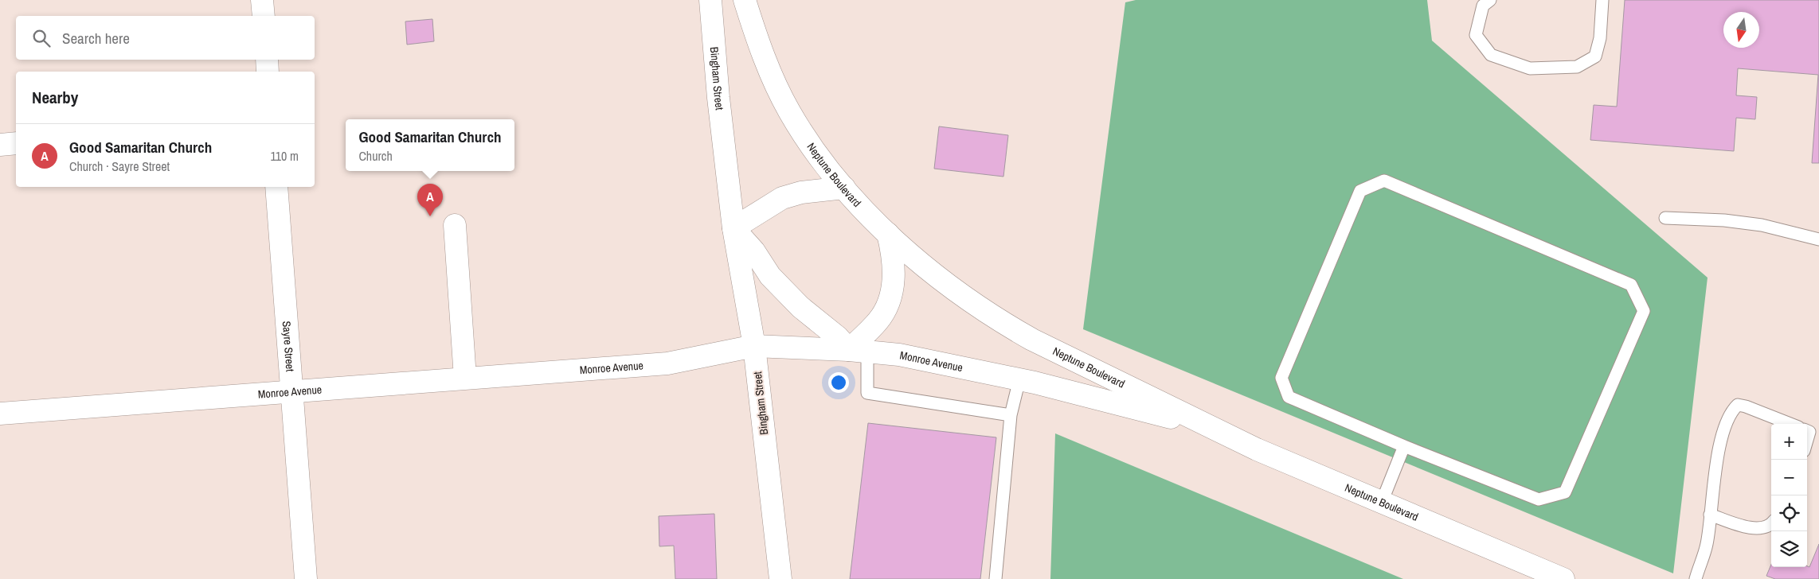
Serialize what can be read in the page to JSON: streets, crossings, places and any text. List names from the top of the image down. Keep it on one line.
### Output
{"streets":{"street":["Bingham Street","Neptune Boulevard","Sayre Street","Monroe Avenue"]},"crossings":[["Bingham Street","Monroe Avenue"],["Neptune Boulevard","Monroe Avenue"],["Sayre Street","Monroe Avenue"]],"north":"bottom","page":{"search":"Search here","heading":"Nearby","popup":["Good Samaritan Church","Church"],"list":[{"mark":"A","name":"Good Samaritan Church","note":"Church · Sayre Street","value":"110 m"}],"pins":"A","map_buttons":["+","−"]}}
